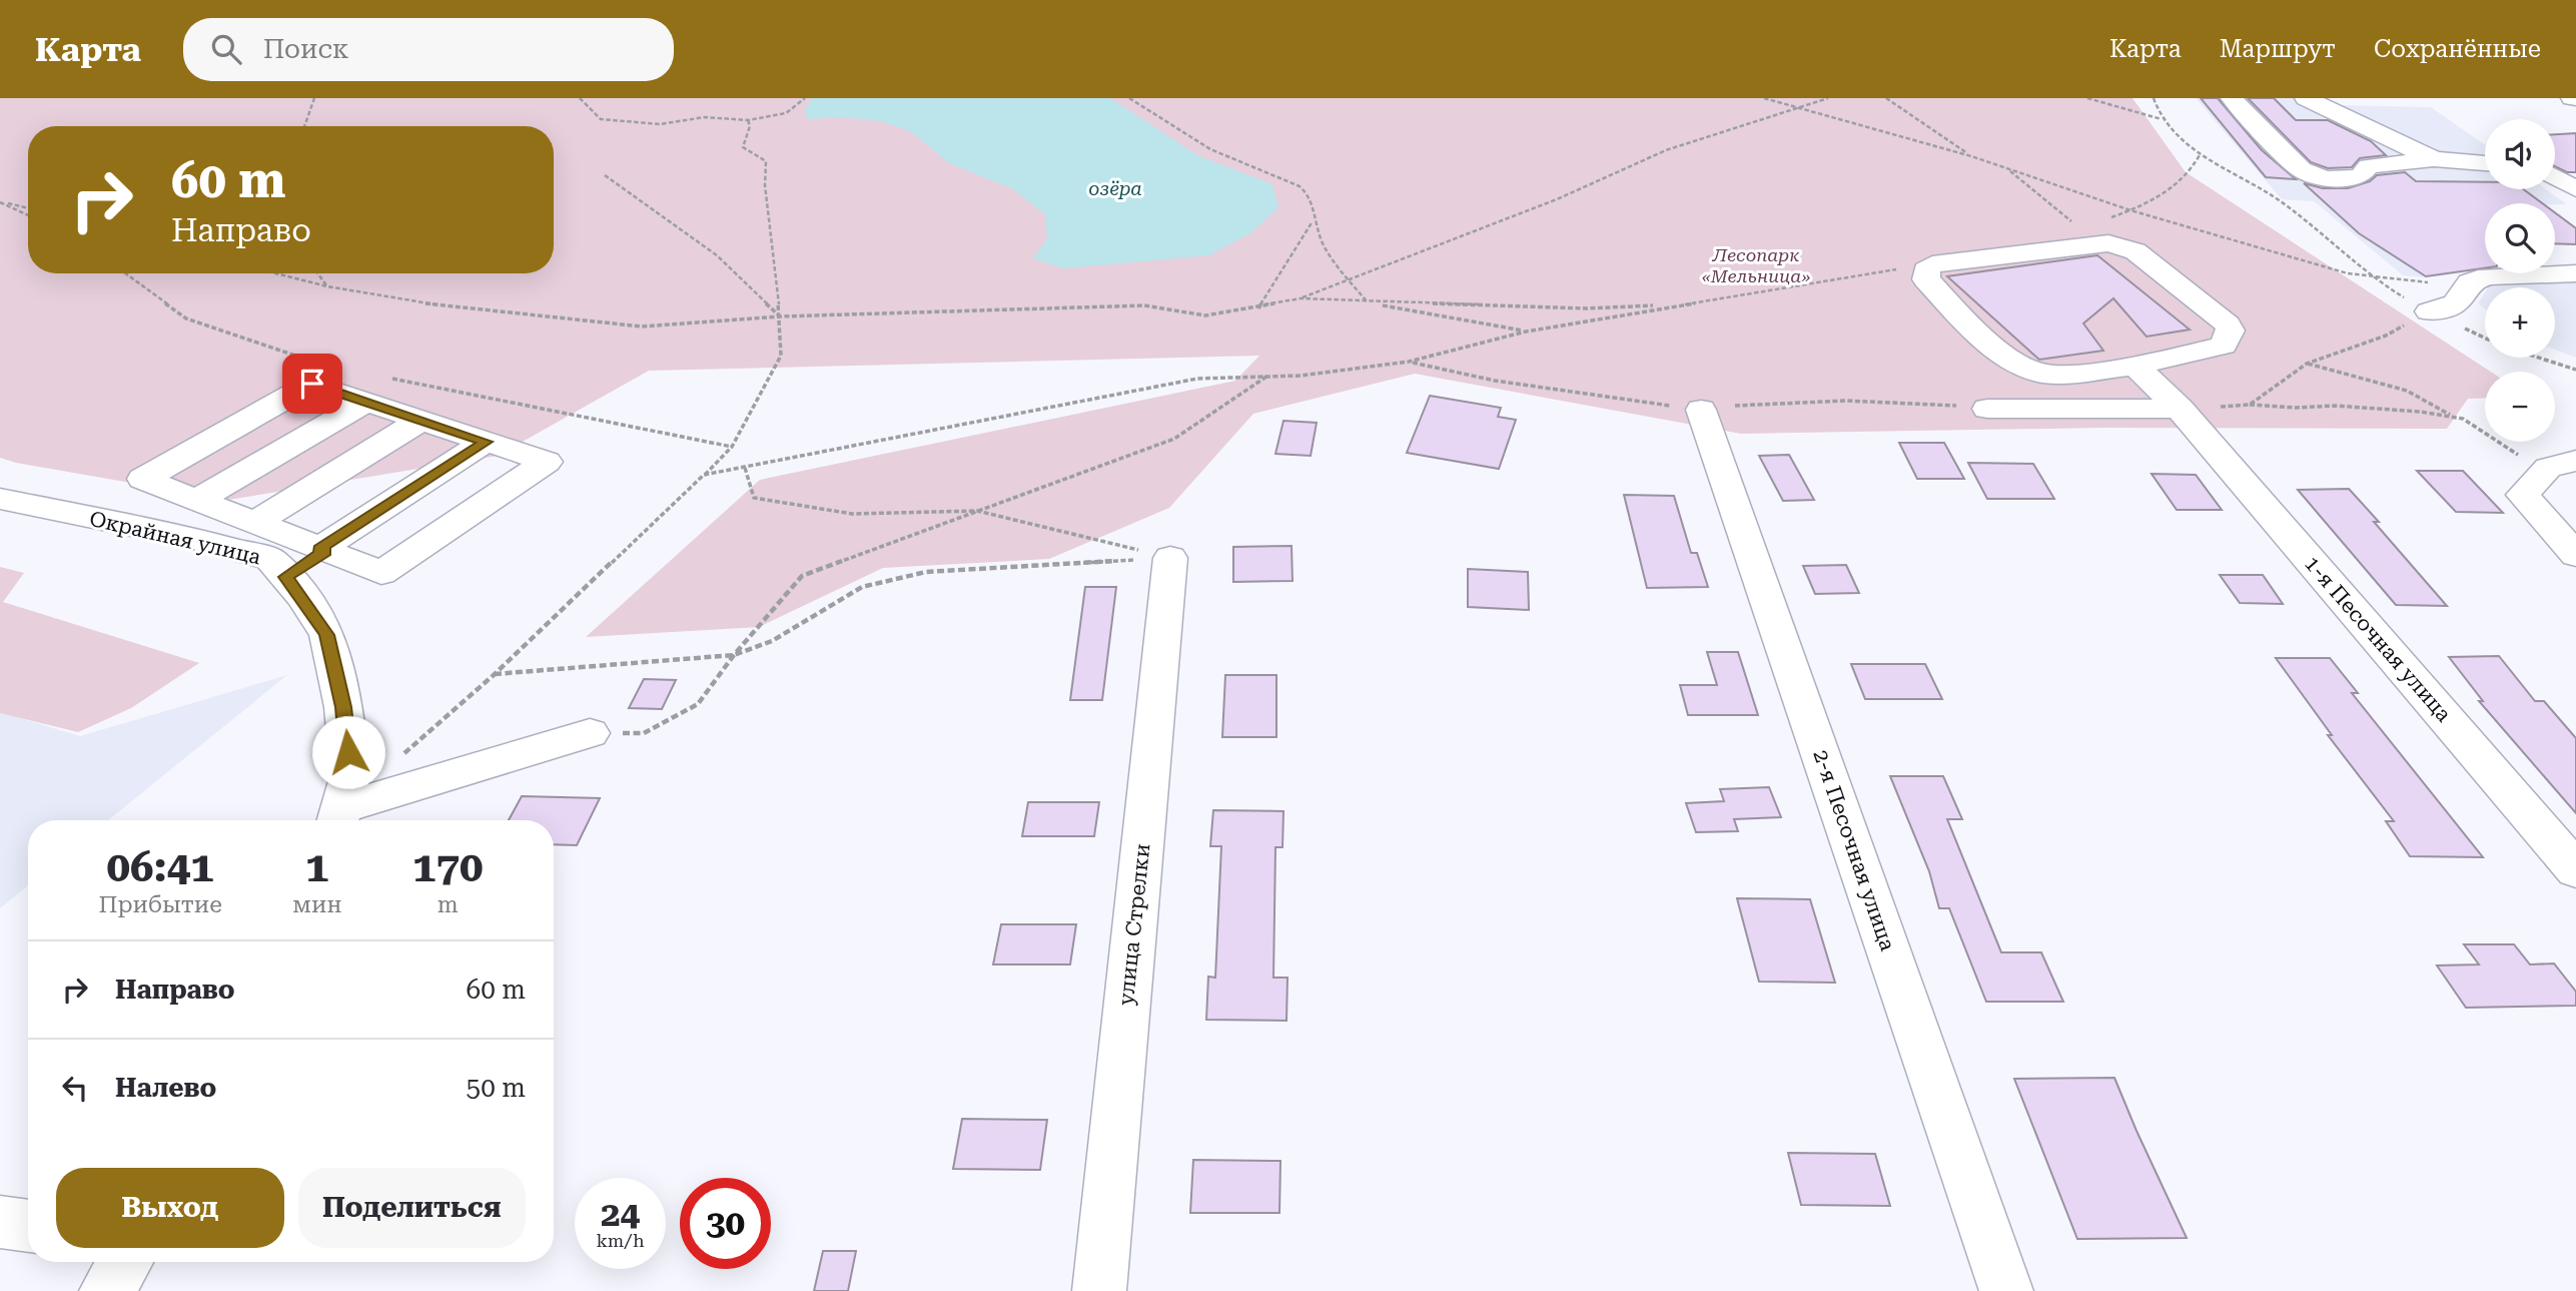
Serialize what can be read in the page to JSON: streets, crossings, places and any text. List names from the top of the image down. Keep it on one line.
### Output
{"streets":{"street":["Окрайная улица","1-я Песочная улица","2-я Песочная улица","улица Стрелки"]},"water":["озёра"],"parks":["Лесопарк «Мельница»"],"page":{"header":"Карта","search":"Поиск","nav":["Карта","Маршрут","Сохранённые"],"map_buttons":["+","−"],"turn":["60 m","Направо"],"eta":["06:41","Прибытие","1","мин","170","m"],"list":[{"name":"Направо","value":"60 m"},{"name":"Налево","value":"50 m"}],"buttons":["Выход","Поделиться"],"speed":"24 km/h","limit":"30"}}
